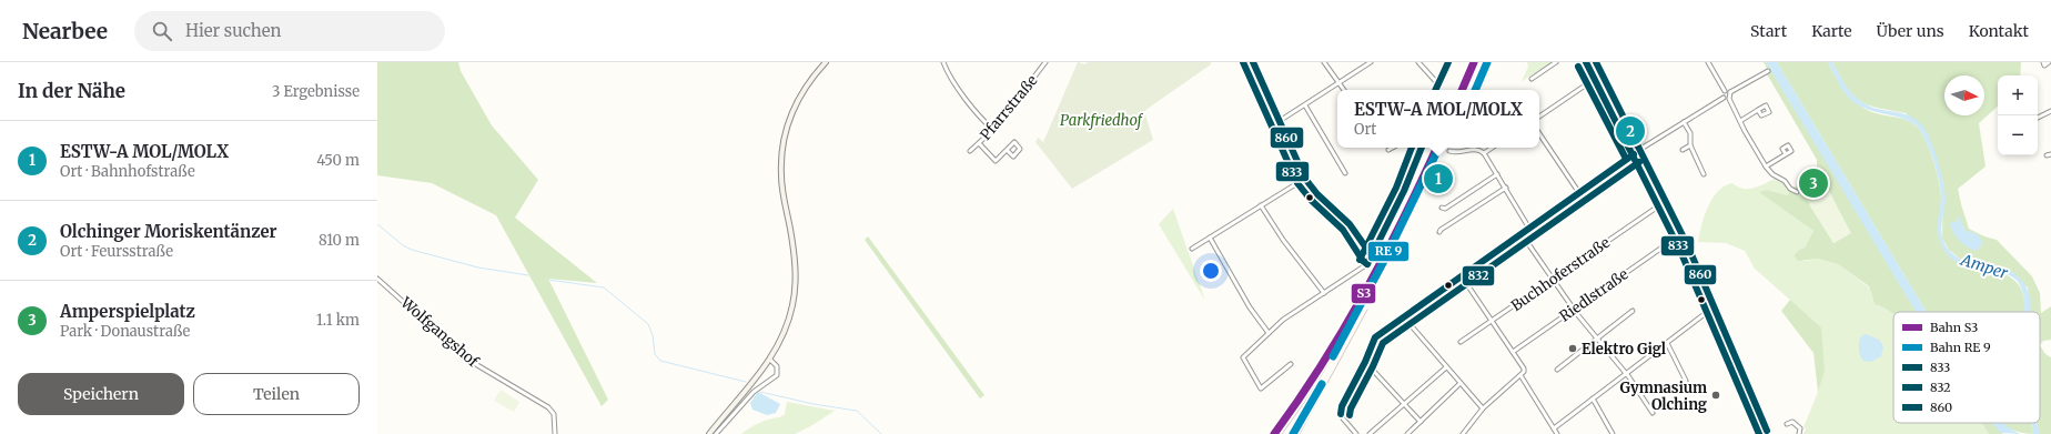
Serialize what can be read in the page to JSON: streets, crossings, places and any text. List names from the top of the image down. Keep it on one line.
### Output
{"streets":{"street":["Pfarrstraße","Buchhoferstraße","Riedlstraße","Wolfgangshof"]},"water":["Amper"],"parks":["Parkfriedhof"],"places":["Elektro Gigl","Gymnasium Olching"],"lines":["rail line S3","transit line 833","transit line 860","transit line 832"],"legend":["Bahn S3","Bahn RE 9","833","832","860"],"north":"right","page":{"header":"Nearbee","search":"Hier suchen","nav":["Start","Karte","Über uns","Kontakt"],"heading":["In der Nähe","3 Ergebnisse"],"map_buttons":["+","−"],"popup":["ESTW-A MOL/MOLX","Ort"],"pins":["2","1","3"],"list":[{"mark":"1","name":"ESTW-A MOL/MOLX","note":"Ort · Bahnhofstraße","value":"450 m"},{"mark":"2","name":"Olchinger Moriskentänzer","note":"Ort · Feursstraße","value":"810 m"},{"mark":"3","name":"Amperspielplatz","note":"Park · Donaustraße","value":"1.1 km"}],"buttons":["Speichern","Teilen"]}}
